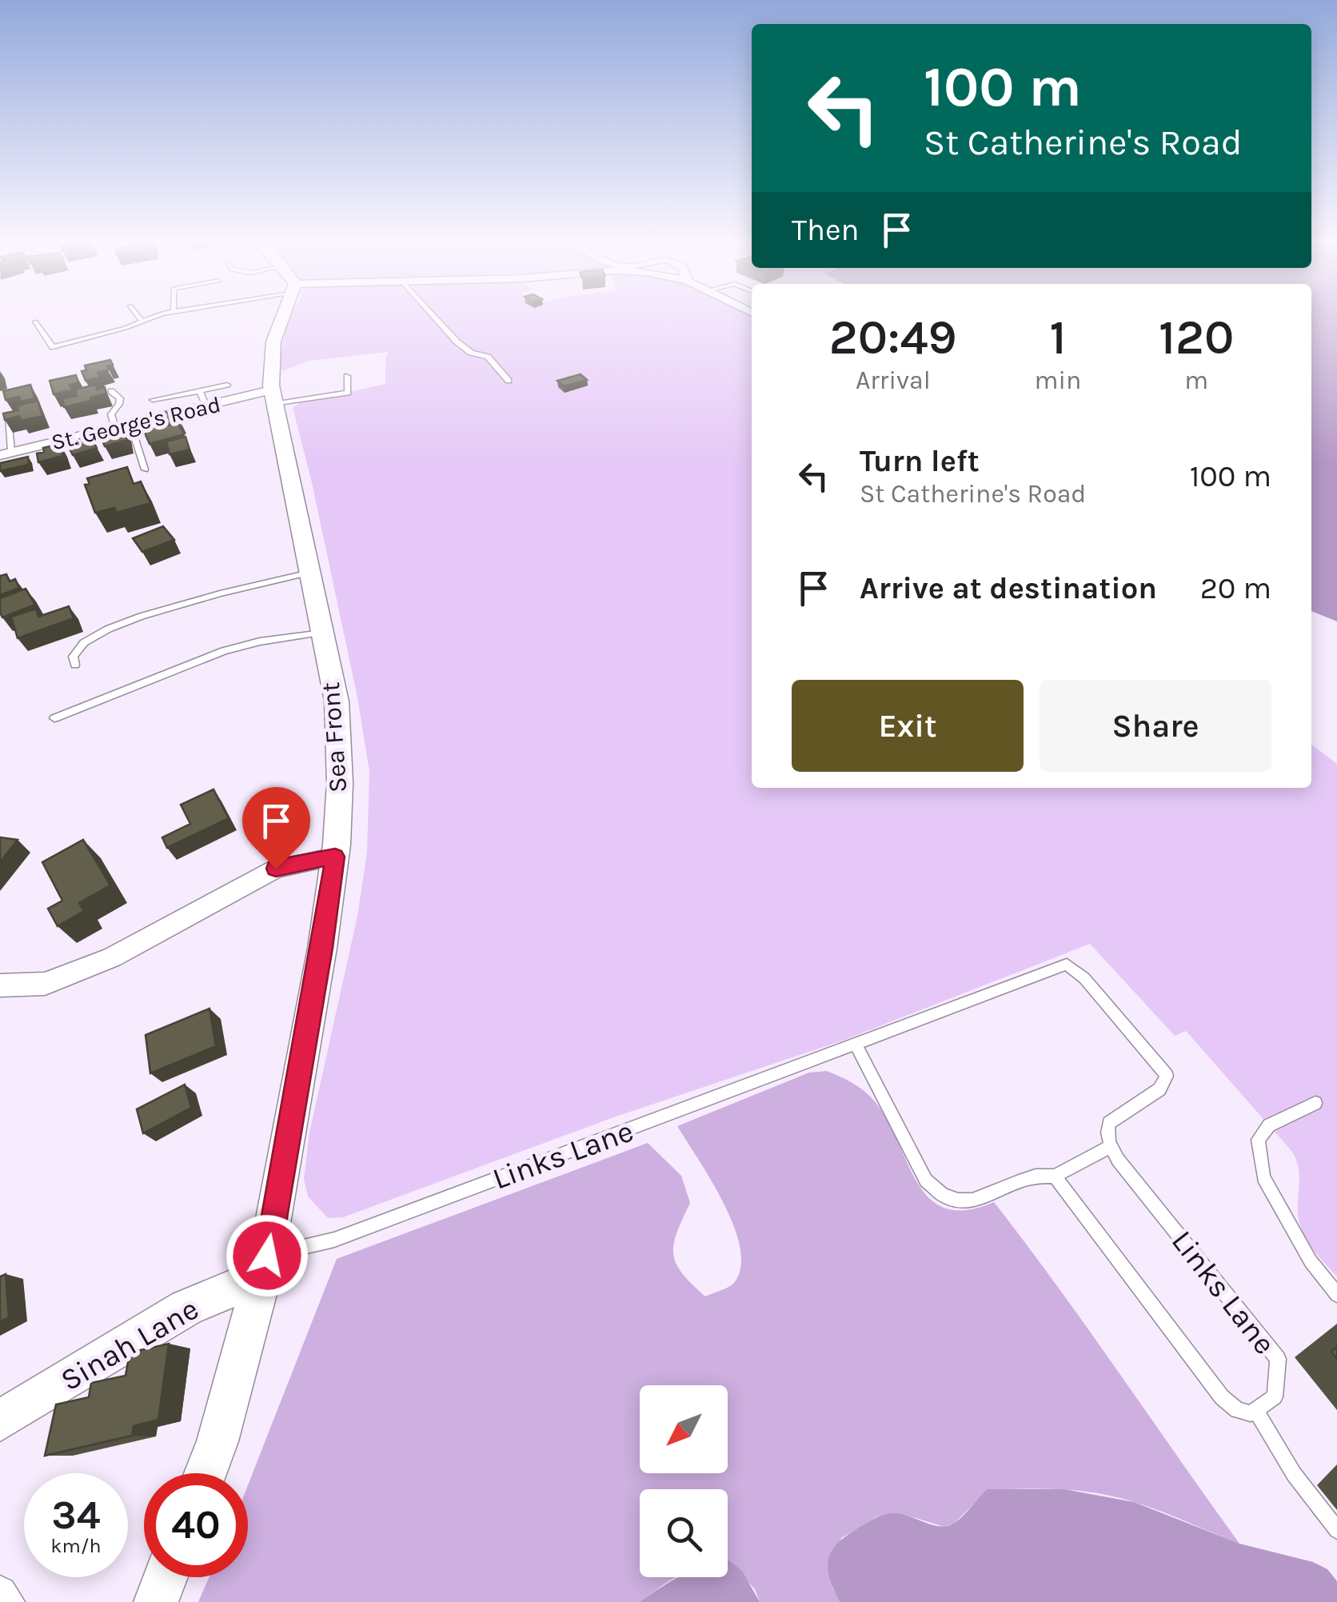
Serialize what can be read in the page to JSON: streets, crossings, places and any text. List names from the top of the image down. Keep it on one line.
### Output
{"streets":{"street":["St. George's Road","Sea Front","Sinah Lane"],"lane":["Links Lane"]},"crossings":[["St. George's Road","Sea Front"],["Sea Front","Links Lane"],["Sea Front","Sinah Lane"],["Links Lane","Sinah Lane"]],"north":"bottom left","page":{"turn":["100 m","St Catherine's Road"],"then":"Then","eta":["20:49","Arrival","1","min","120","m"],"list":[{"name":"Turn left","note":"St Catherine's Road","value":"100 m"},{"name":"Arrive at destination","value":"20 m"}],"buttons":["Exit","Share"],"speed":"34 km/h","limit":"40"}}
